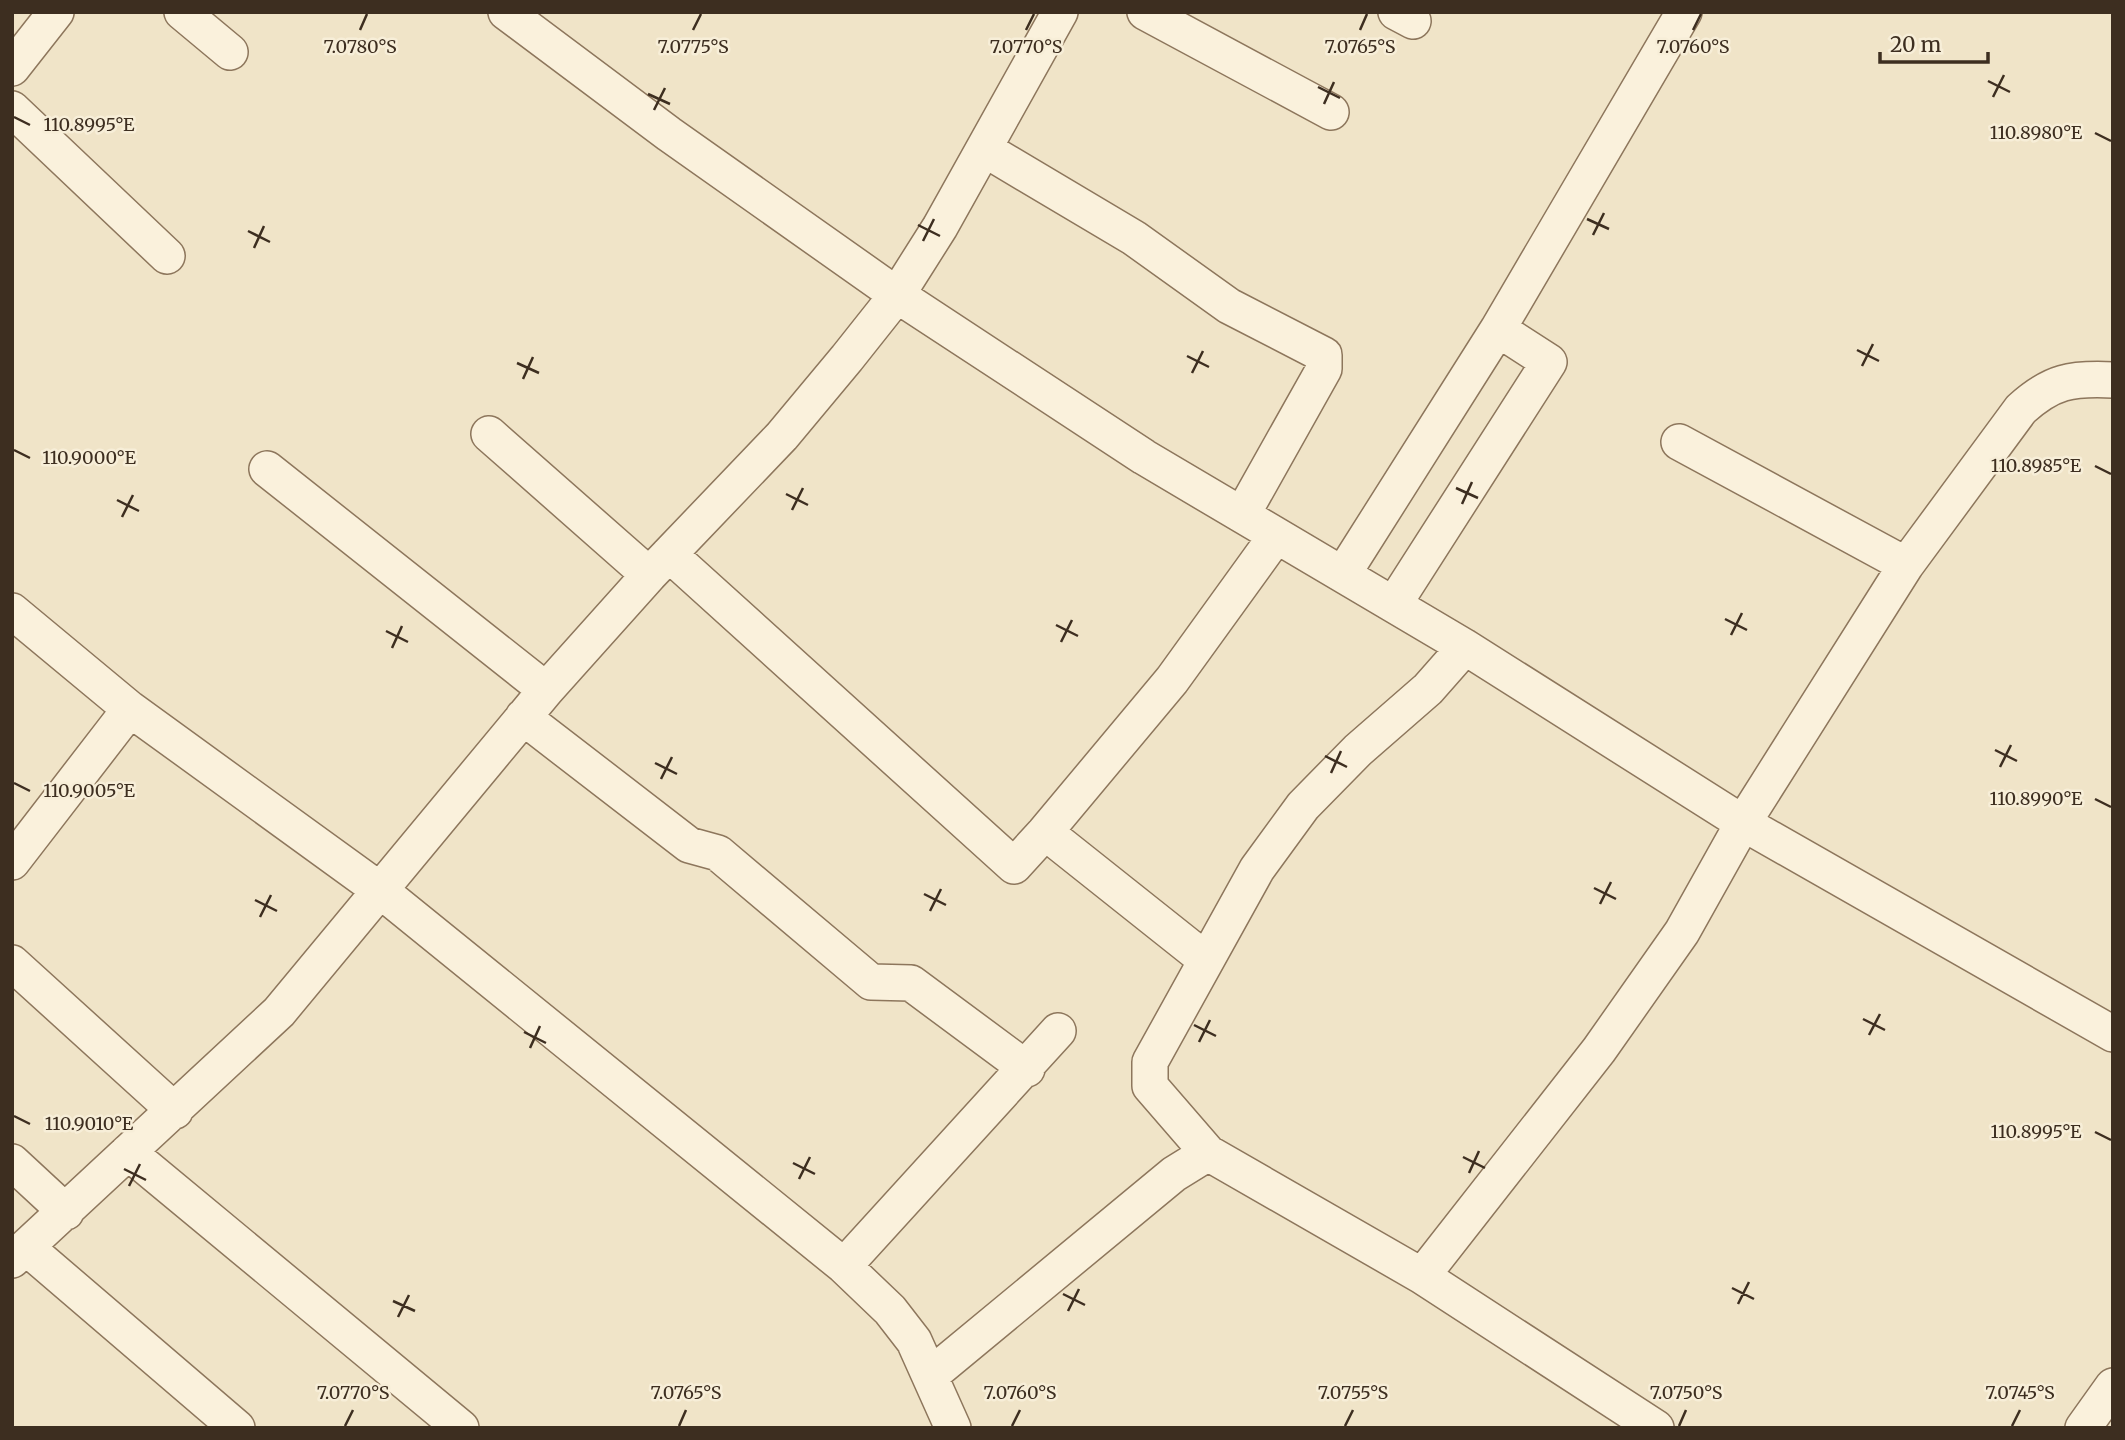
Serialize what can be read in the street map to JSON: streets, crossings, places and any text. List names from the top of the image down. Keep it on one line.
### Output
{"scale_bar":"20 m","coordinates":["7.0780°S","7.0775°S","7.0770°S","7.0765°S","7.0760°S","110.8995°E","110.8980°E","110.9000°E","110.8985°E","110.9005°E","110.8990°E","110.9010°E","7.0755°S","7.0750°S","7.0745°S"]}
